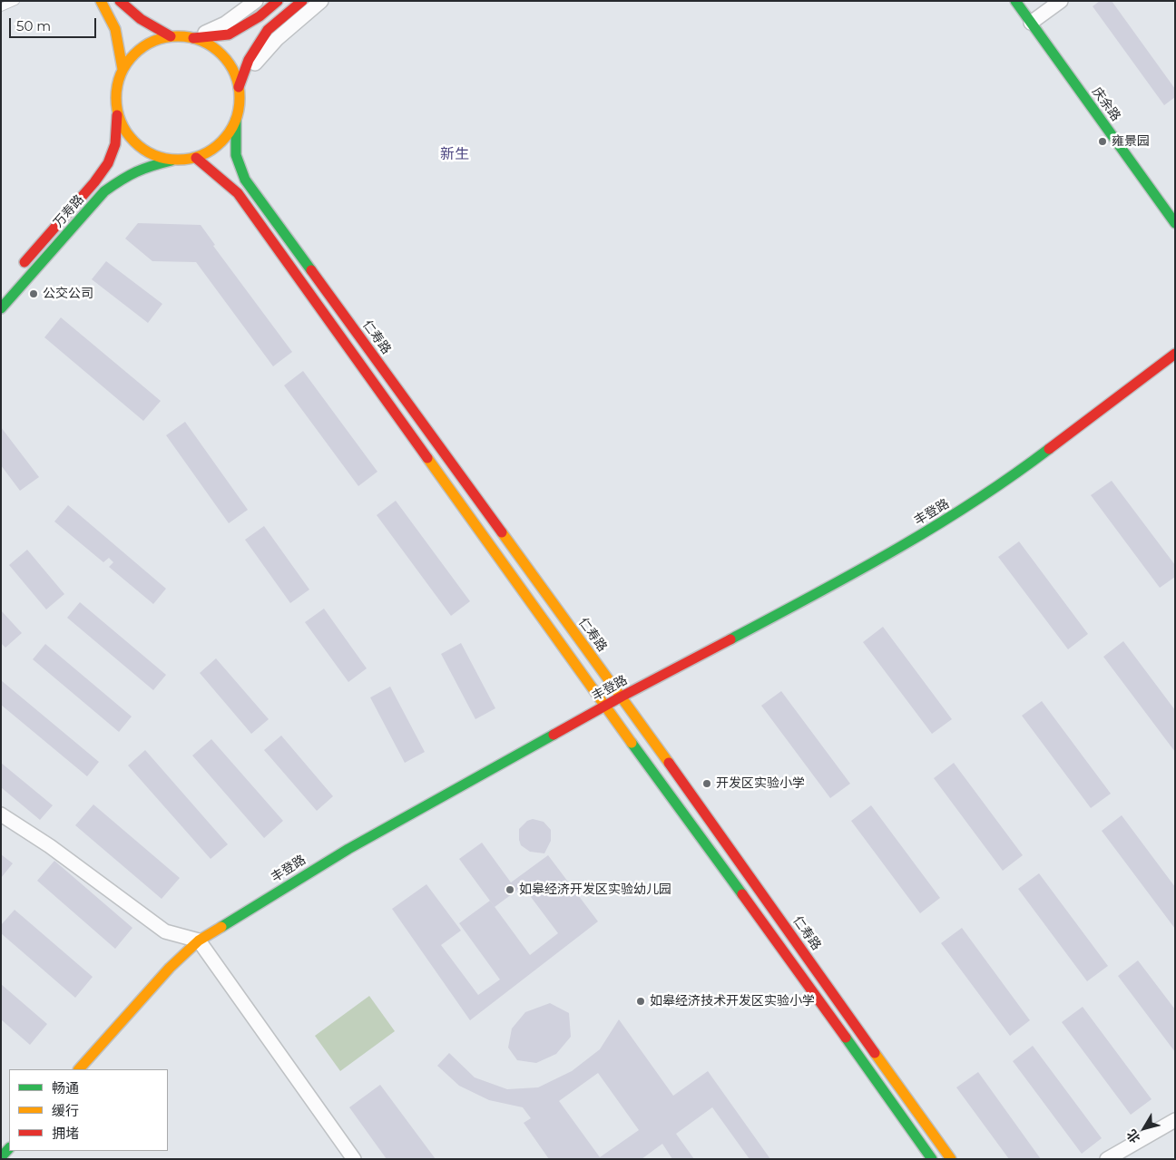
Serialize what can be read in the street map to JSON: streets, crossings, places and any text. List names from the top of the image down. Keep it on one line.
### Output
{"streets":{"main road":["庆余路","万寿路","仁寿路","丰登路"]},"crossings":[["万寿路","仁寿路"],["仁寿路","丰登路"]],"districts":["新生"],"places":["雍景园","公交公司","开发区实验小学","如皋经济开发区实验幼儿园","如皋经济技术开发区实验小学"],"legend":["畅通","缓行","拥堵"],"scale_bar":"50 m","north":"bottom left"}
